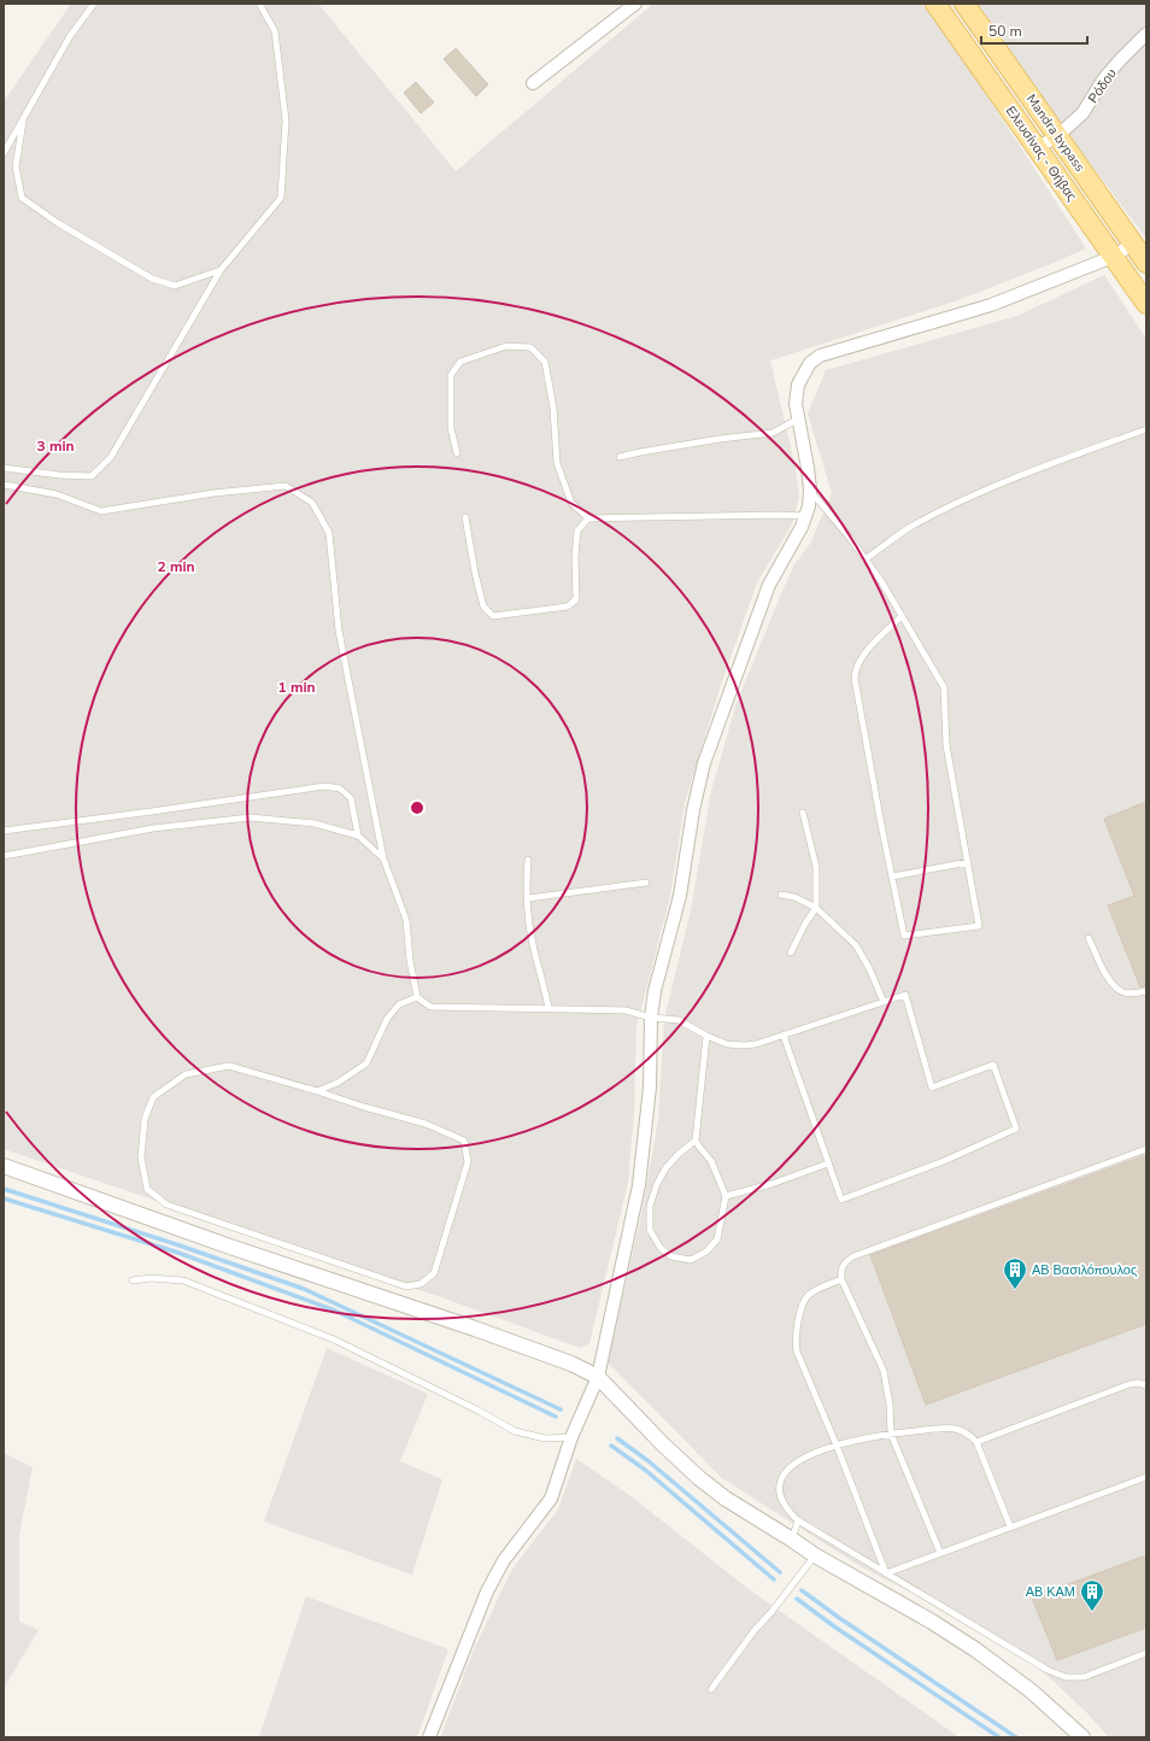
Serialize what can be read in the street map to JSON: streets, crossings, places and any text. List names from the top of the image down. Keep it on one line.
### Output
{"streets":{"main road":["Mandra bypass","Ελευσίνας - Θήβας"],"street":["Ρόδου"]},"crossings":[["Ρόδου","Mandra bypass"],["Ρόδου","Ελευσίνας - Θήβας"]],"places":{"building":["ΑΒ Βασιλόπουλος","ΑΒ ΚΑΜ"]},"scale_bar":"50 m","rings":["3 min","2 min","1 min"]}
